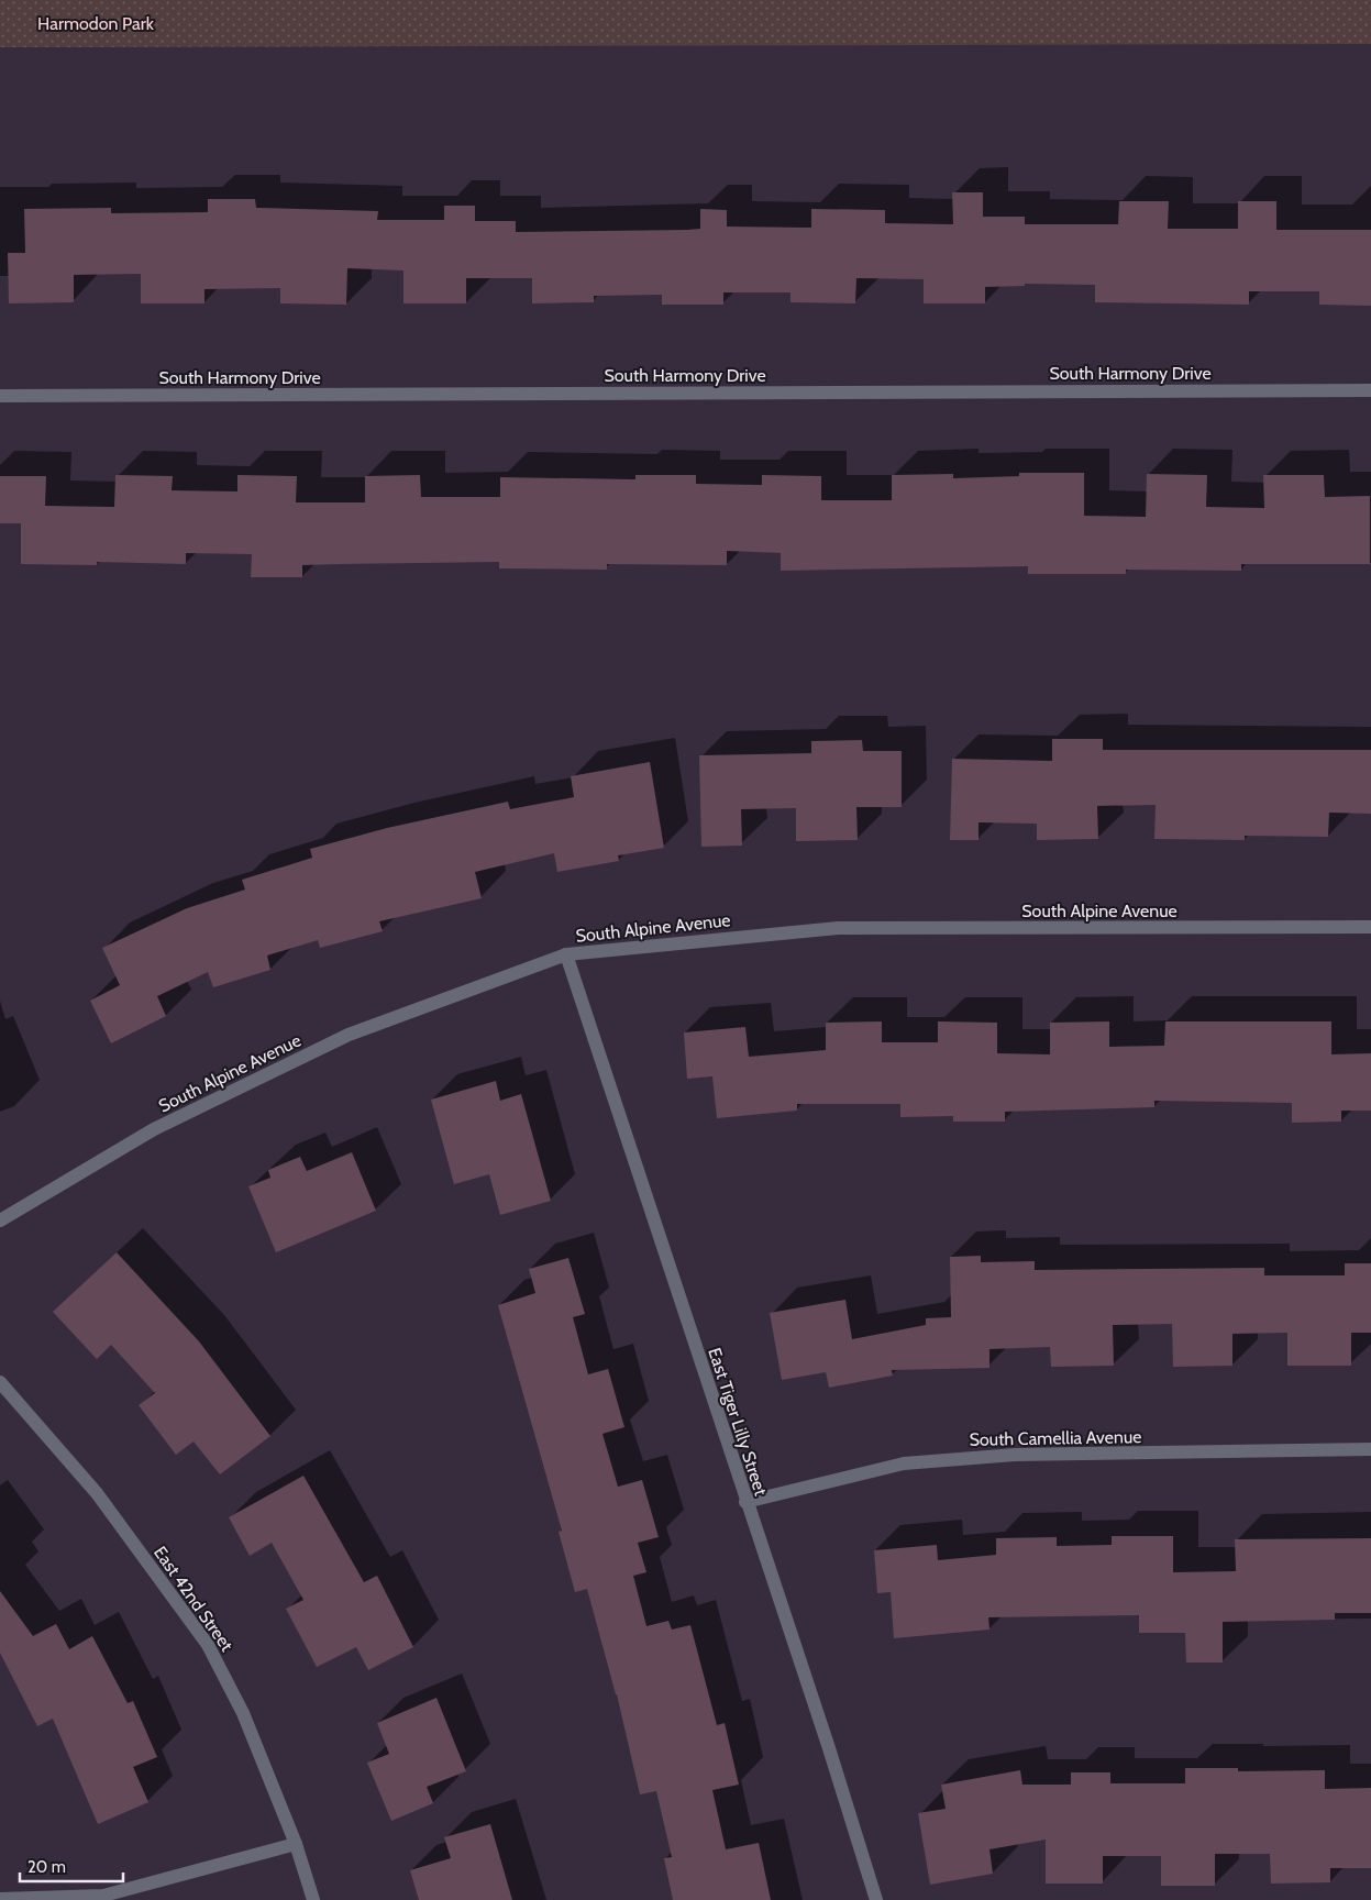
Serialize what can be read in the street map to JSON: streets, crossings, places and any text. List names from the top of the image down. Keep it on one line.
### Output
{"streets":{"street":["South Harmony Drive","South Alpine Avenue","East Tiger Lilly Street","South Camellia Avenue","East 42nd Street"]},"crossings":[["South Alpine Avenue","East Tiger Lilly Street"],["East Tiger Lilly Street","South Camellia Avenue"]],"parks":["Harmodon Park"],"scale_bar":"20 m"}
